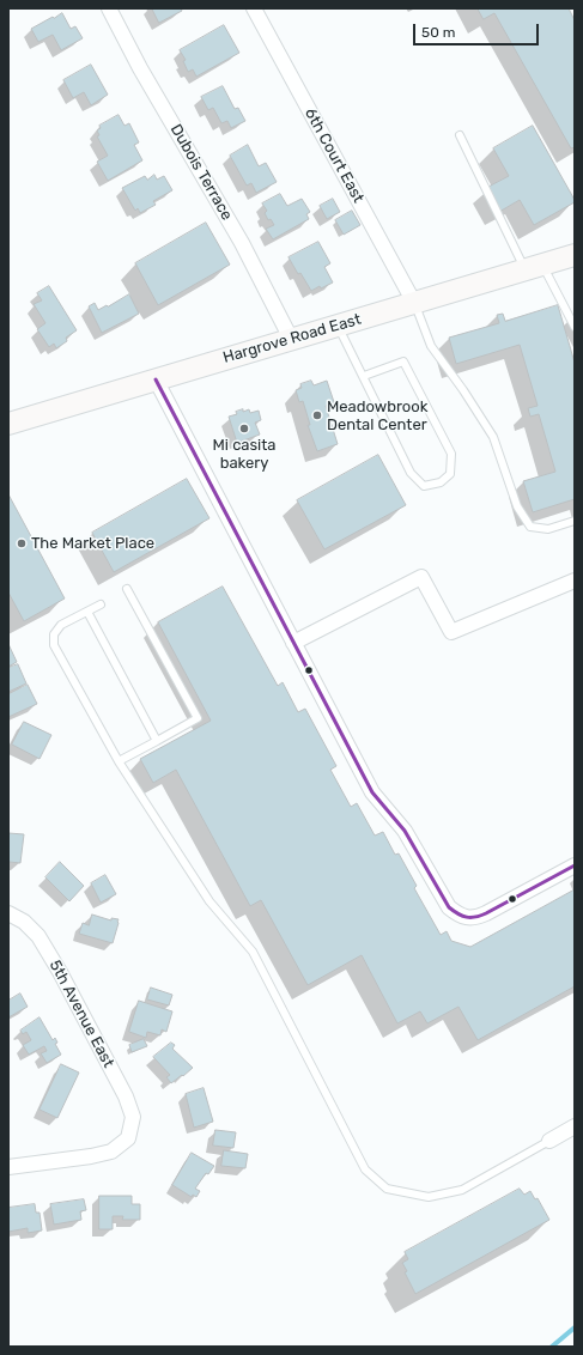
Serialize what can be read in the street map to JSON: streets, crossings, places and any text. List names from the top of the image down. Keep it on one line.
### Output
{"streets":{"main road":["Hargrove Road East"],"street":["6th Court East","Dubois Terrace","5th Avenue East"]},"crossings":[["6th Court East","Hargrove Road East"],["Dubois Terrace","Hargrove Road East"]],"places":["Meadowbrook Dental Center","Mi casita bakery","The Market Place"],"scale_bar":"50 m"}
